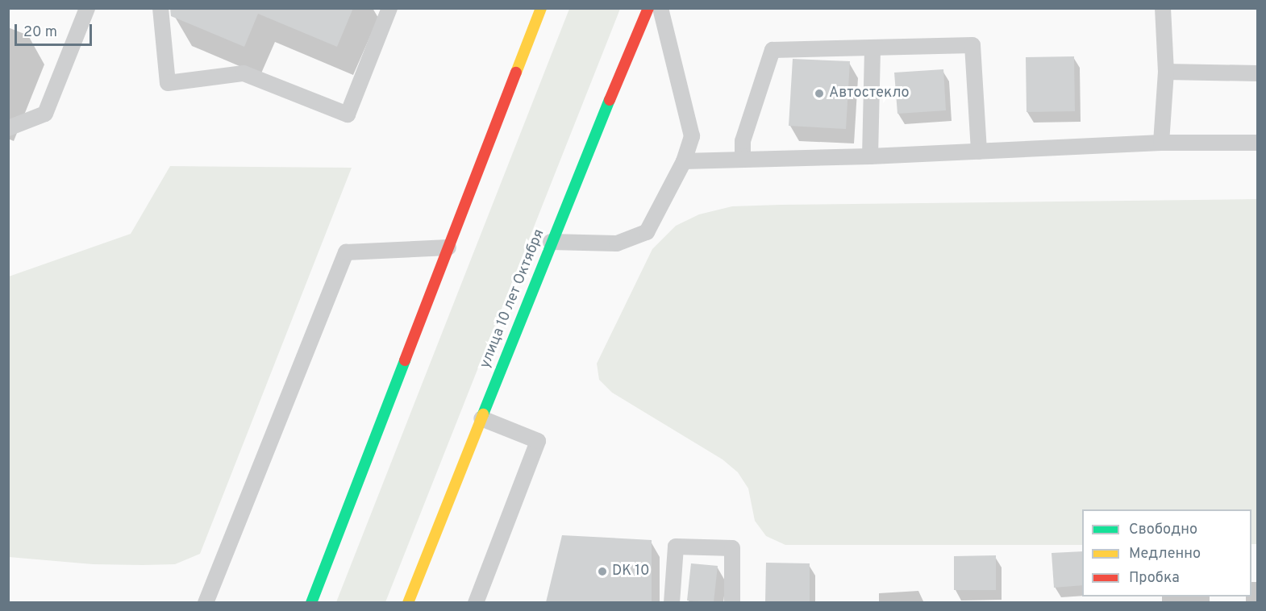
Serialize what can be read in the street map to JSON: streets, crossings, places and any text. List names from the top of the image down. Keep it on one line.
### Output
{"streets":{"main road":["улица 10 лет Октября"]},"places":["Автостекло","DK 10"],"legend":["Свободно","Медленно","Пробка"],"scale_bar":"20 m"}
